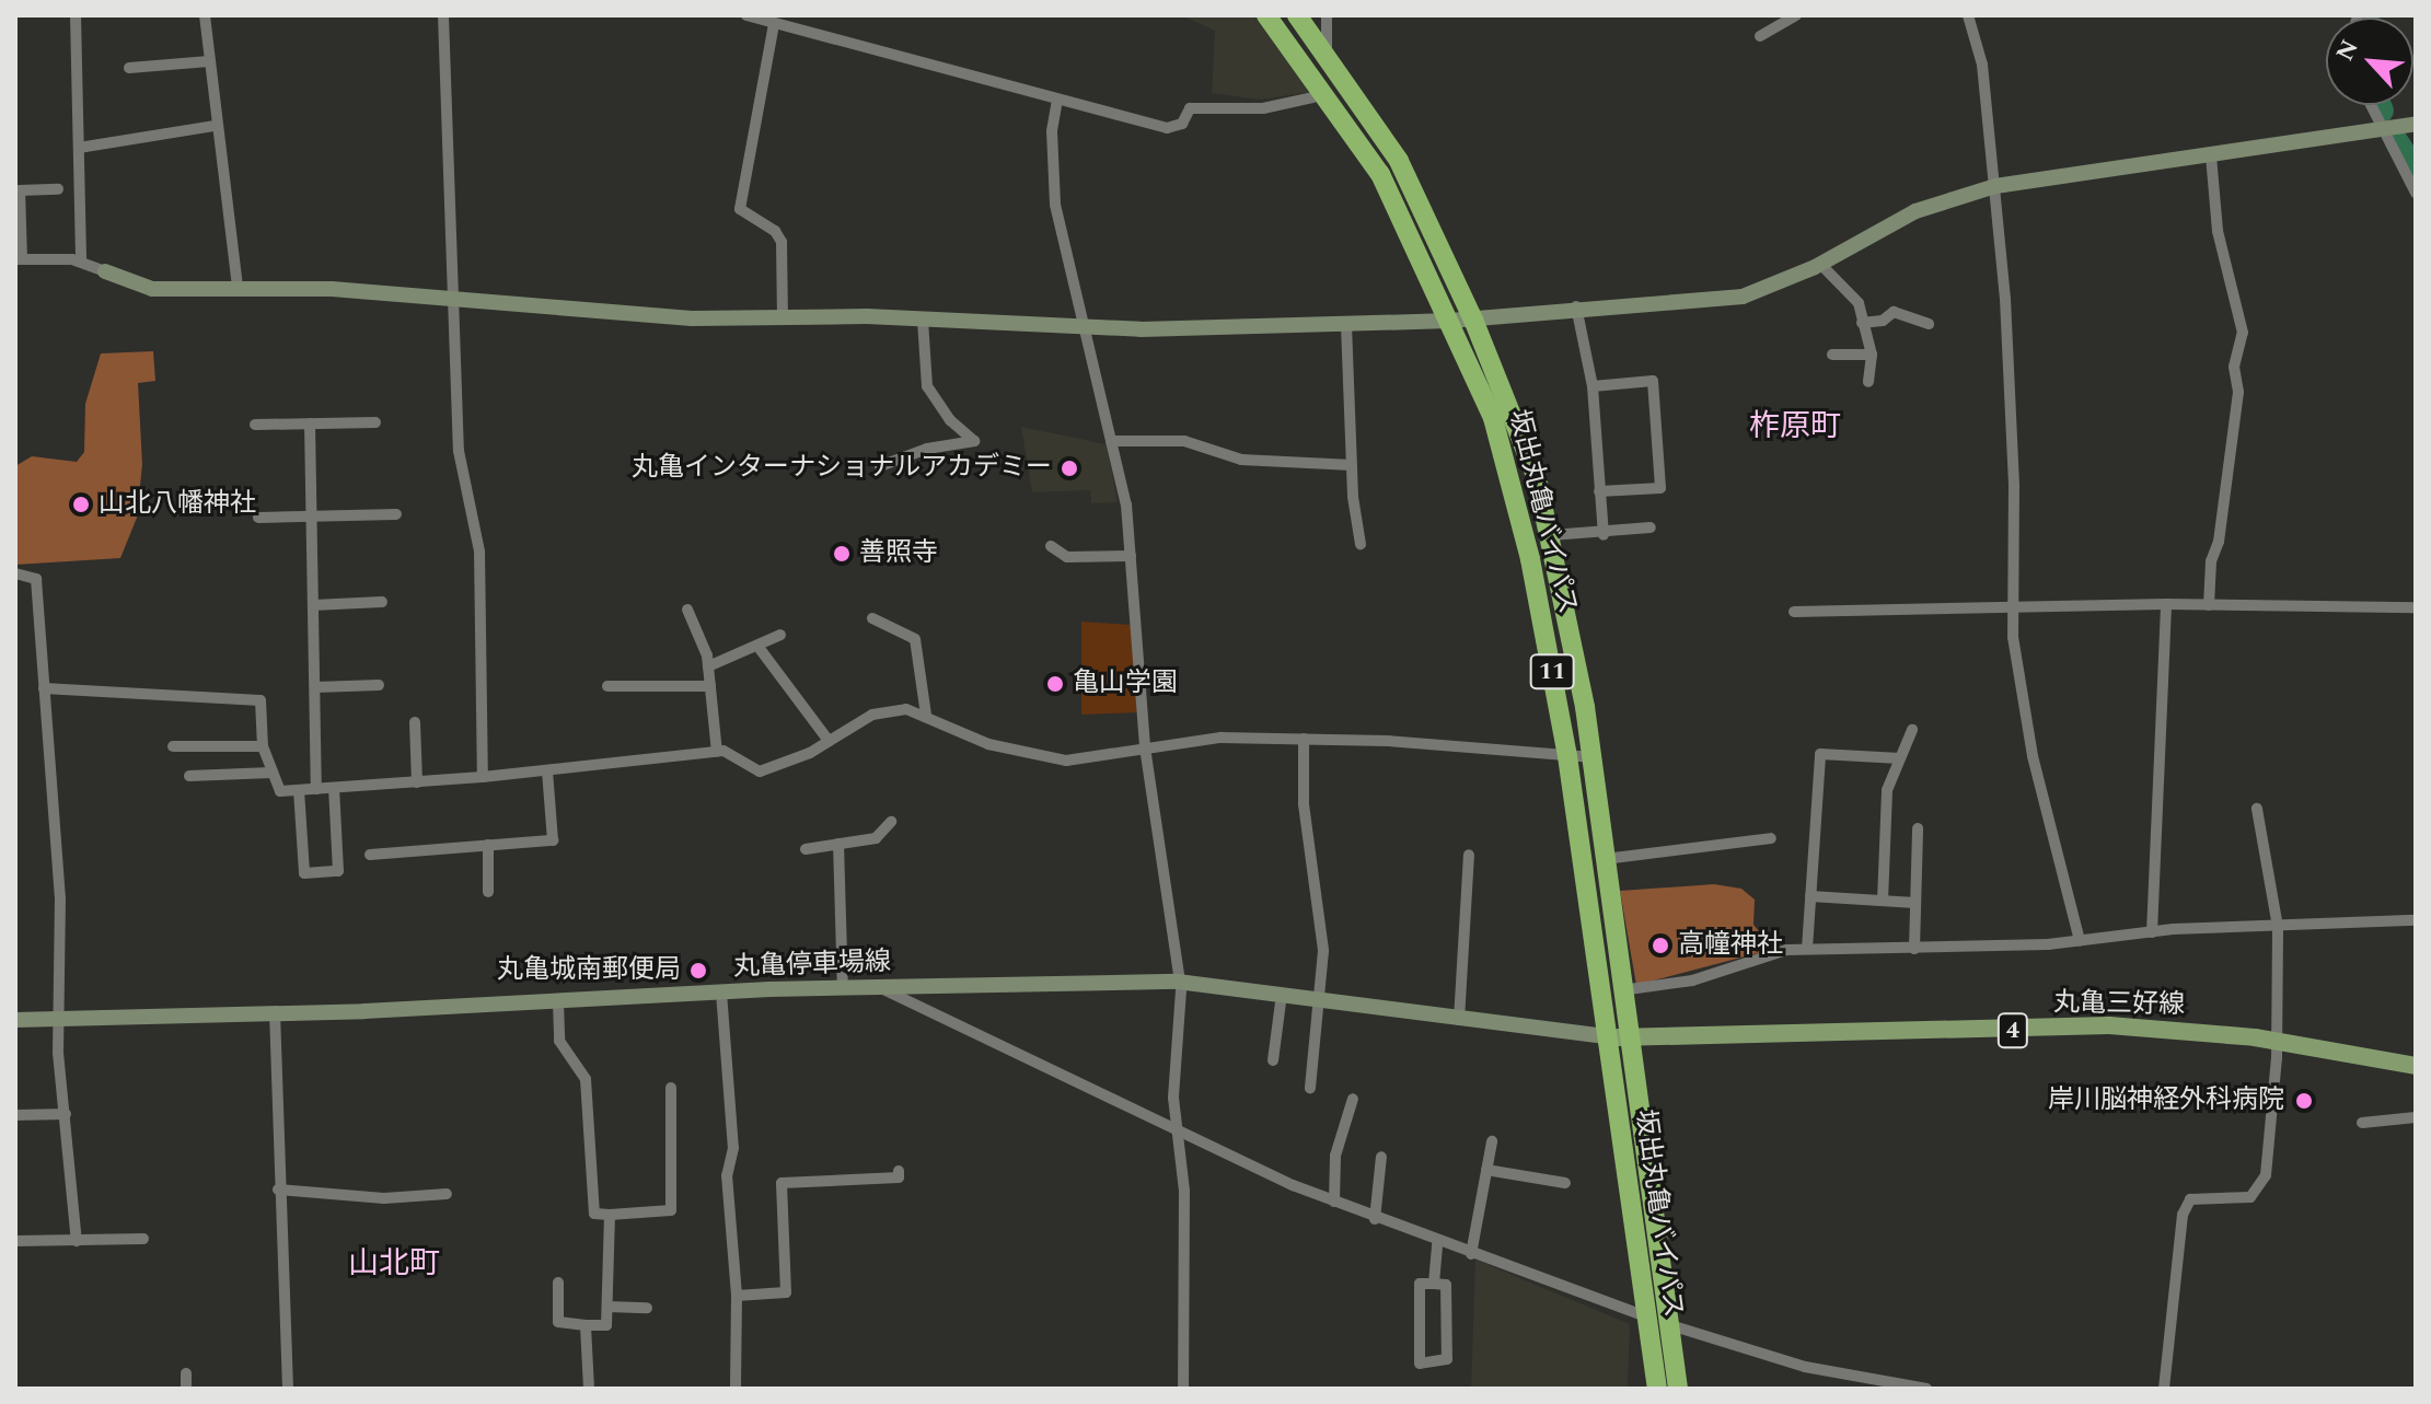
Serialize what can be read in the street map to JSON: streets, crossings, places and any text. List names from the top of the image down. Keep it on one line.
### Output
{"streets":{"highway":["坂出丸亀バイパス","11"],"main road":["丸亀三好線","4"],"street":["丸亀停車場線"]},"crossings":[["坂出丸亀バイパス","丸亀停車場線"],["坂出丸亀バイパス","丸亀三好線"],["丸亀停車場線","丸亀三好線"]],"districts":["柞原町","山北町"],"places":["丸亀インターナショナルアカデミー","山北八幡神社","善照寺","亀山学園","高幢神社","丸亀城南郵便局","岸川脳神経外科病院"],"north":"top left"}
